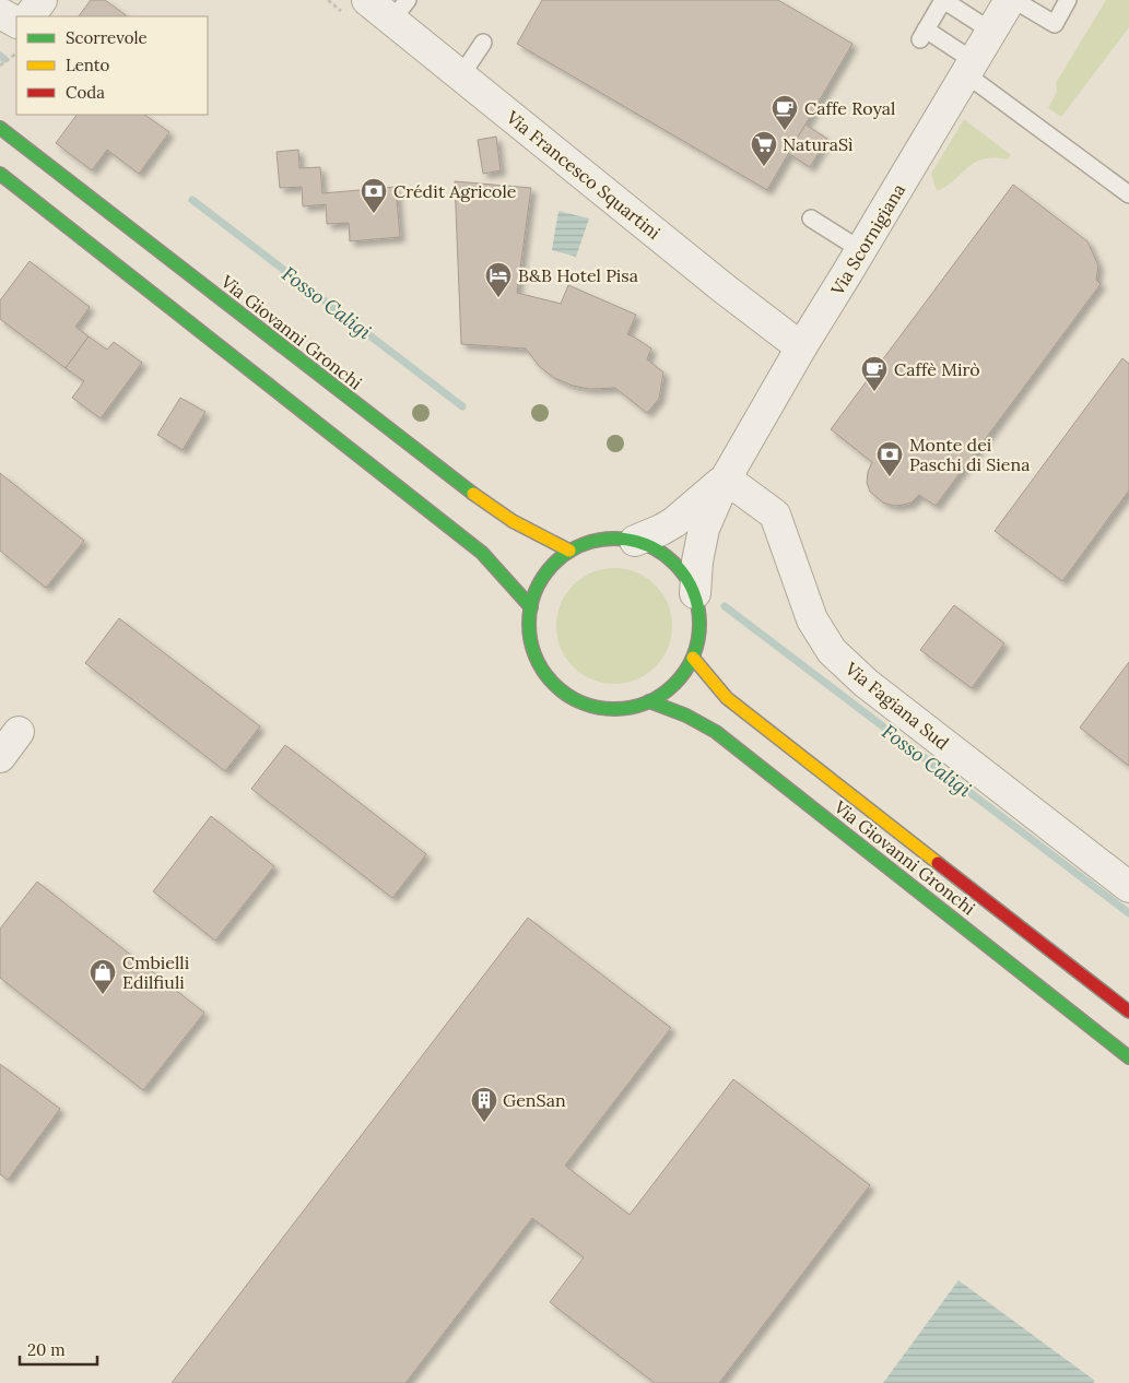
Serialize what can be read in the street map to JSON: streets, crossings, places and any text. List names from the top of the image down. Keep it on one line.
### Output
{"streets":{"main road":["Via Giovanni Gronchi"],"street":["Via Francesco Squartini","Via Scornigiana","Via Fagiana Sud"]},"crossings":[["Via Francesco Squartini","Via Scornigiana"],["Via Scornigiana","Via Giovanni Gronchi"],["Via Scornigiana","Via Fagiana Sud"]],"water":["Fosso Caligi"],"places":{"cafe":["Caffe Royal","Caffè Mirò"],"supermarket":["NaturaSì"],"bank":["Crédit Agricole","Monte dei Paschi di Siena"],"hotel":["B&B Hotel Pisa"],"shop":["Cmbielli Edilfiuli"],"building":["GenSan"]},"legend":["Scorrevole","Lento","Coda"],"scale_bar":"20 m"}
